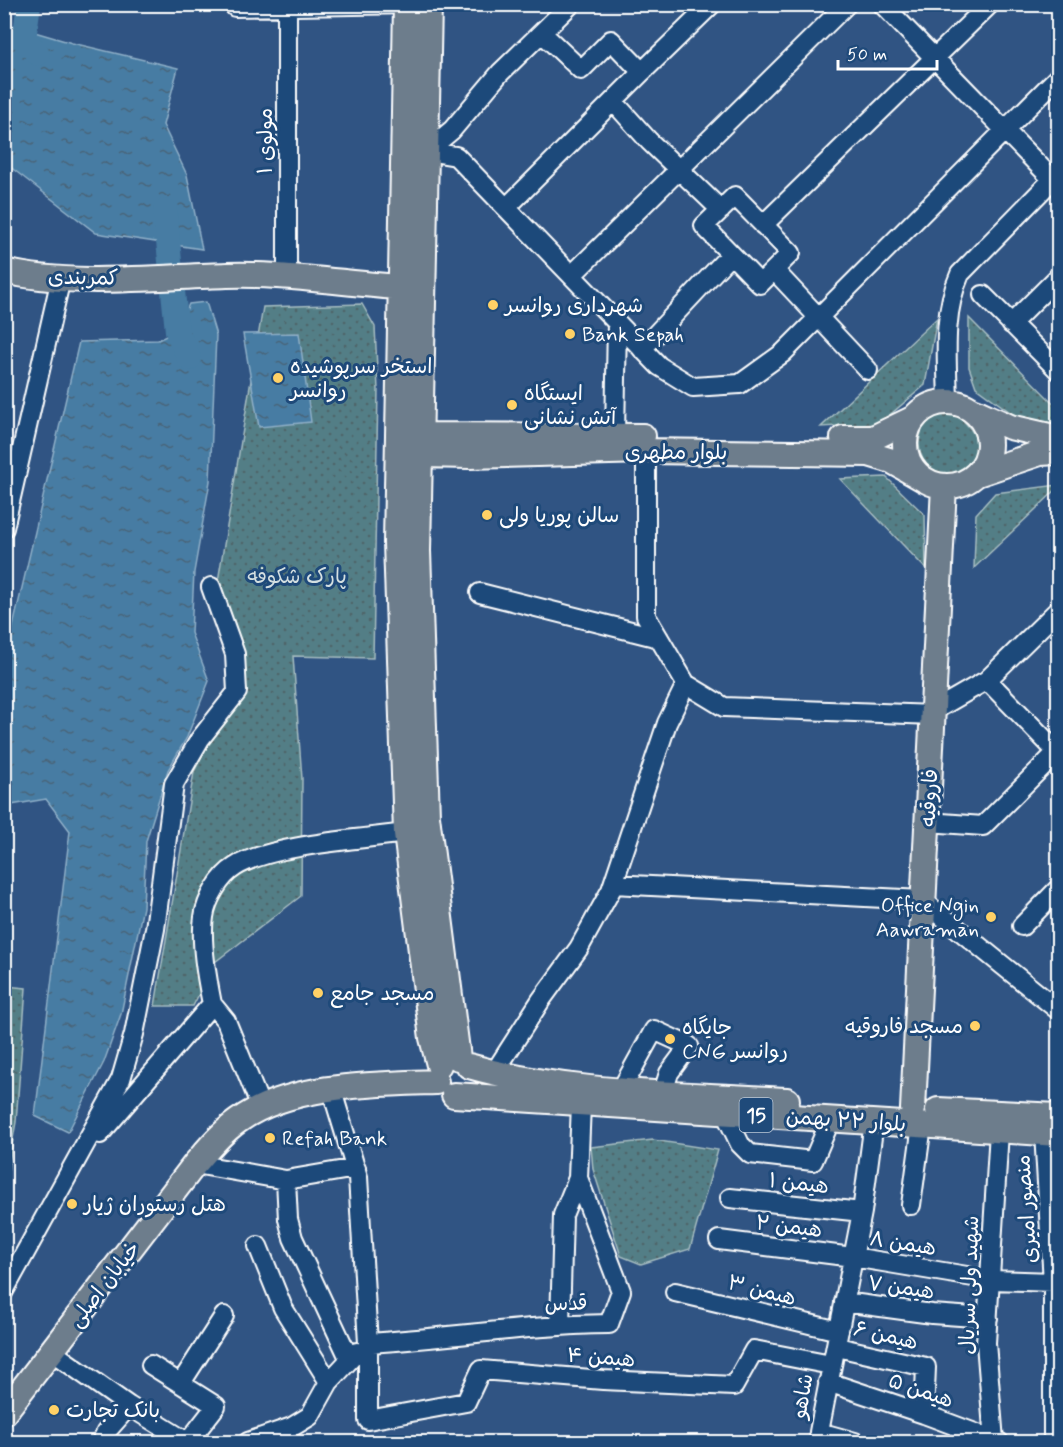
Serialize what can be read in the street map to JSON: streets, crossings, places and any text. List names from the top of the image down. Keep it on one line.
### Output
{"streets":{"main road":["کمربندی","بلوار مطهری","فاروقیه","15","بلوار ۲۲ بهمن","خیابان اصلی"],"street":["مولوی ۱","هیمن ۱","منصور امیری","هیمن ۲","هیمن ۸","شهید ولی سریال","هیمن ۷","هیمن ۳","قدس","هیمن ۶","هیمن ۴","هیمن ۵","شاهو"]},"crossings":[["مولوی ۱","کمربندی"],["بلوار مطهری","فاروقیه"],["فاروقیه","بلوار ۲۲ بهمن"],["بلوار ۲۲ بهمن","منصور امیری"],["بلوار ۲۲ بهمن","خیابان اصلی"],["بلوار ۲۲ بهمن","شهید ولی سریال"],["بلوار ۲۲ بهمن","قدس"],["منصور امیری","هیمن ۸"],["هیمن ۲","هیمن ۸"],["هیمن ۸","شهید ولی سریال"],["شهید ولی سریال","هیمن ۷"],["شهید ولی سریال","هیمن ۵"],["هیمن ۳","هیمن ۶"],["قدس","هیمن ۴"],["هیمن ۶","هیمن ۵"],["هیمن ۴","هیمن ۵"],["هیمن ۴","شاهو"],["هیمن ۵","شاهو"]],"parks":["پارک شکوفه"],"places":["شهرداری روانسر","Bank Sepah","استخر سرپوشیده روانسر","ایستگاه آتش نشانی","سالن پوریا ولی","Office Ngin Aawraman","مسجد جامع","مسجد فاروقیه","جایگاه CNG روانسر","Refah Bank","هتل رستوران ژیار","بانک تجارت"],"scale_bar":"50 m"}
